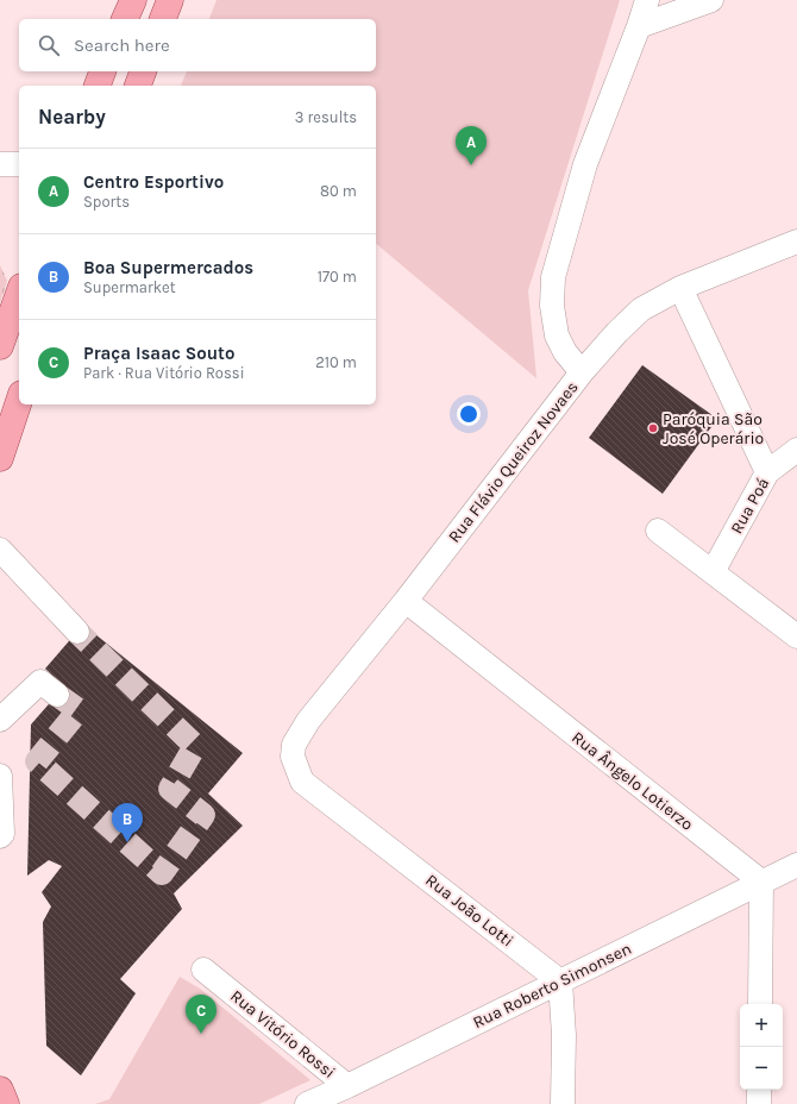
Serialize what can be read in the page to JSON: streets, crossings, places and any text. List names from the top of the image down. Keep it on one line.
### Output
{"streets":{"street":["Rua Flávio Queiroz Novaes","Rua Poá","Rua Ângelo Lotierzo","Rua João Lotti","Rua Roberto Simonsen","Rua Vitório Rossi"]},"crossings":[["Rua Flávio Queiroz Novaes","Rua Ângelo Lotierzo"],["Rua Flávio Queiroz Novaes","Rua João Lotti"],["Rua Ângelo Lotierzo","Rua Roberto Simonsen"],["Rua João Lotti","Rua Roberto Simonsen"],["Rua Roberto Simonsen","Rua Vitório Rossi"]],"places":["Paróquia São José Operário"],"page":{"search":"Search here","heading":["Nearby","3 results"],"pins":["A","B","C"],"list":[{"mark":"A","name":"Centro Esportivo","note":"Sports","value":"80 m"},{"mark":"B","name":"Boa Supermercados","note":"Supermarket","value":"170 m"},{"mark":"C","name":"Praça Isaac Souto","note":"Park · Rua Vitório Rossi","value":"210 m"}],"map_buttons":["+","−"]}}
